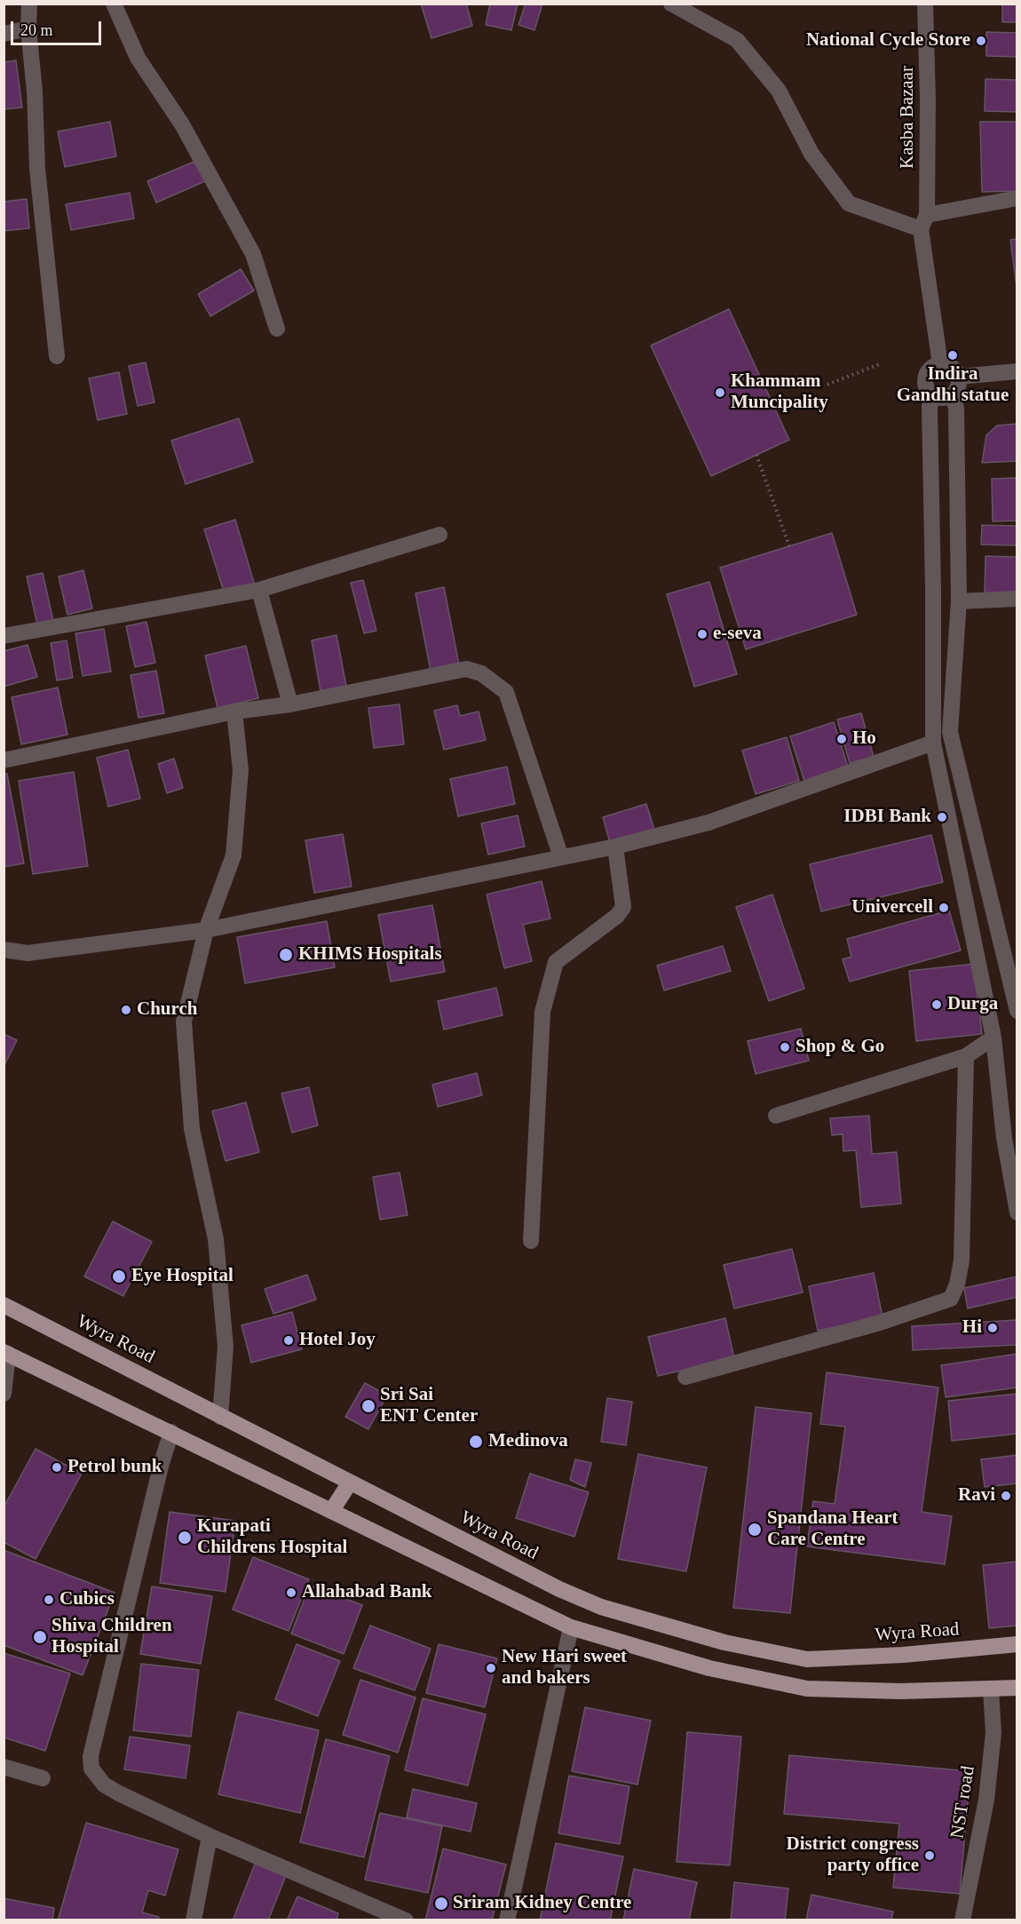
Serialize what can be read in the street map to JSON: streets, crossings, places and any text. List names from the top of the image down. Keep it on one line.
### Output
{"streets":{"main road":["Wyra Road"],"street":["Kasba Bazaar","NST road"]},"places":["National Cycle Store","Indira Gandhi statue","Khammam Muncipality","e-seva","Ho","IDBI Bank","Univercell","KHIMS Hospitals","Durga","Church","Shop & Go","Eye Hospital","Hi","Hotel Joy","Sri Sai ENT Center","Medinova","Petrol bunk","Ravi","Spandana Heart Care Centre","Kurapati Childrens Hospital","Allahabad Bank","Cubics","Shiva Children Hospital","New Hari sweet and bakers","District congress party office","Sriram Kidney Centre"],"scale_bar":"20 m"}
